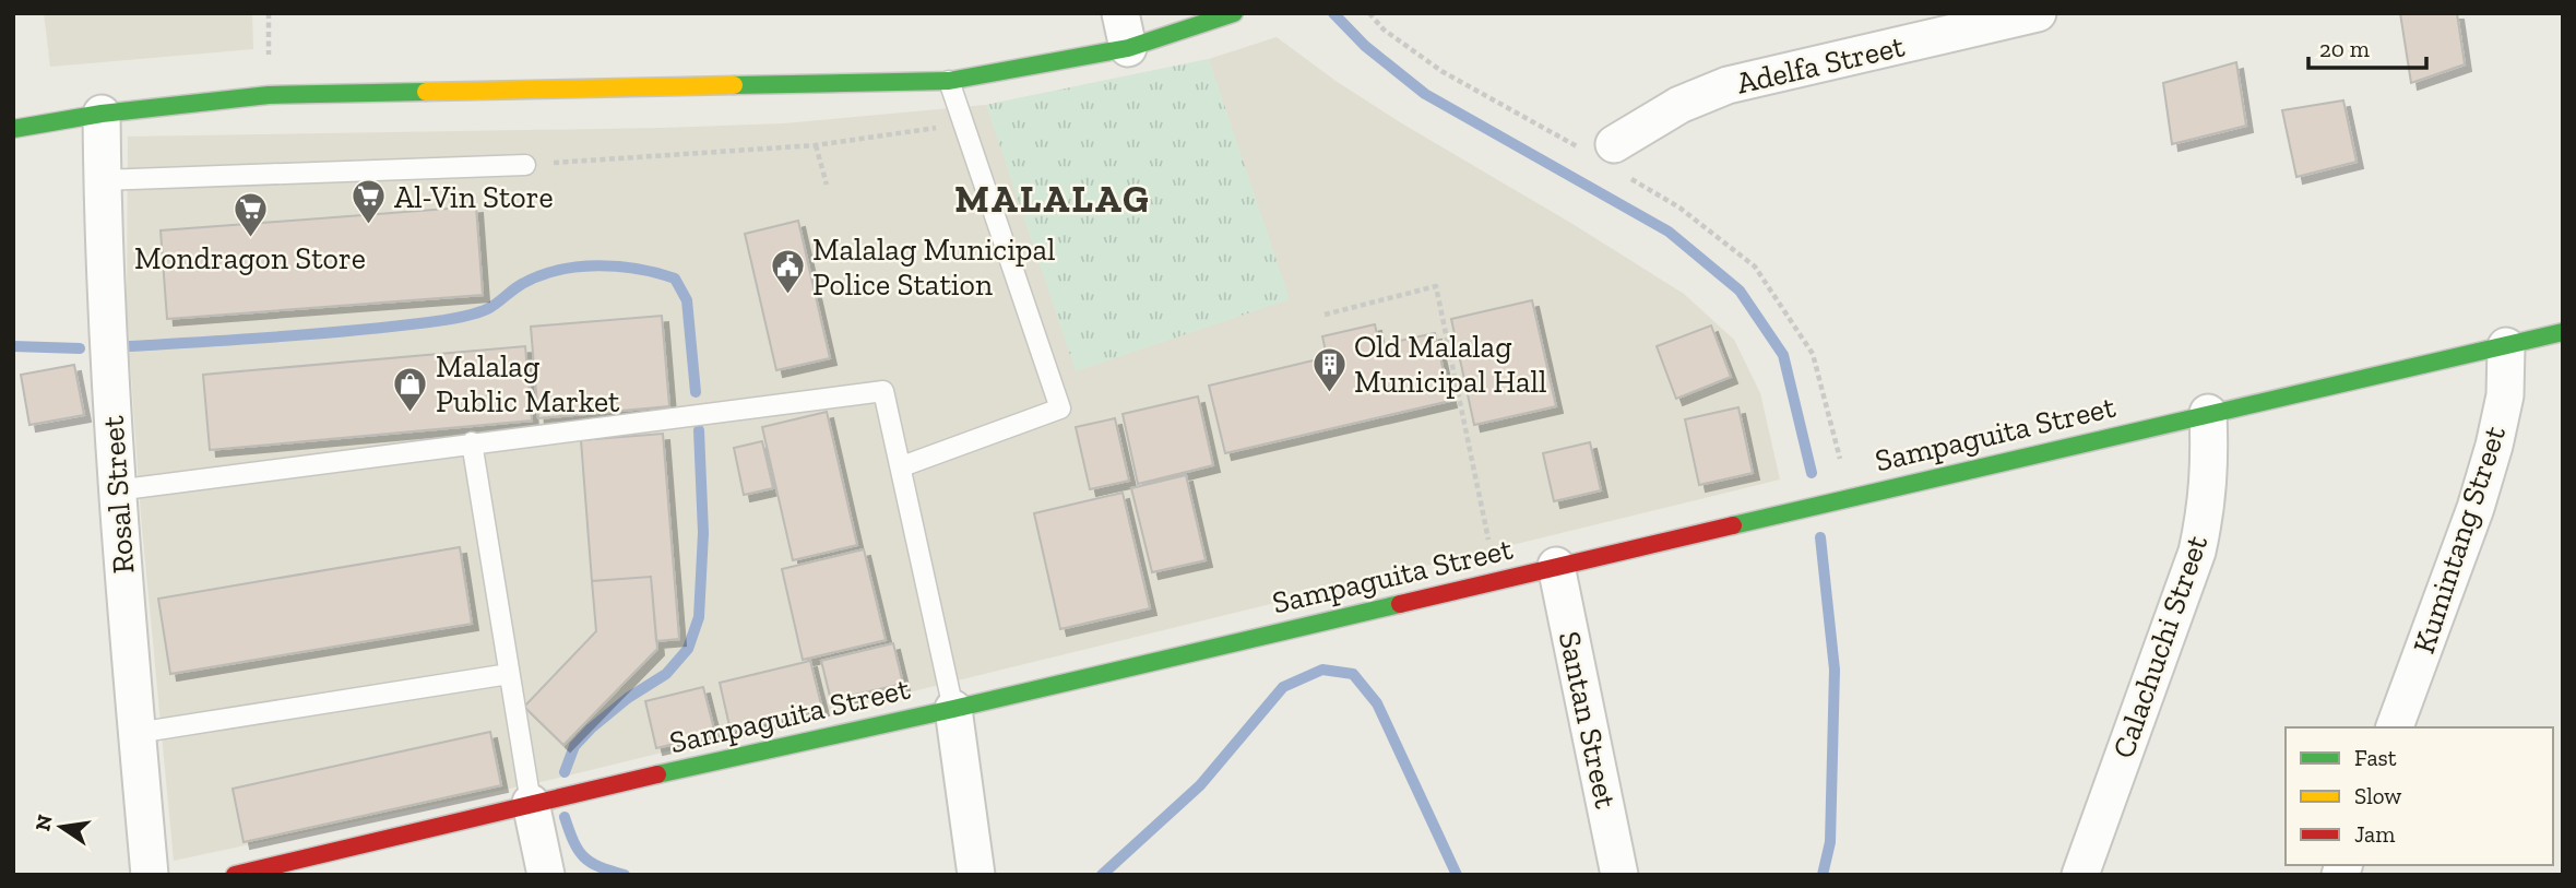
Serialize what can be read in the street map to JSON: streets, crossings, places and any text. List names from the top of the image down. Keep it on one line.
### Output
{"streets":{"street":["Adelfa Street","Sampaguita Street","Rosal Street","Kumintang Street","Calachuchi Street","Santan Street"]},"crossings":[["Sampaguita Street","Kumintang Street"],["Sampaguita Street","Calachuchi Street"],["Sampaguita Street","Santan Street"]],"districts":["MALALAG"],"places":{"supermarket":["Al-Vin Store","Mondragon Store"],"public building":["Malalag Municipal Police Station"],"building":["Old Malalag Municipal Hall"],"shop":["Malalag Public Market"]},"legend":["Fast","Slow","Jam"],"scale_bar":"20 m","north":"left"}
